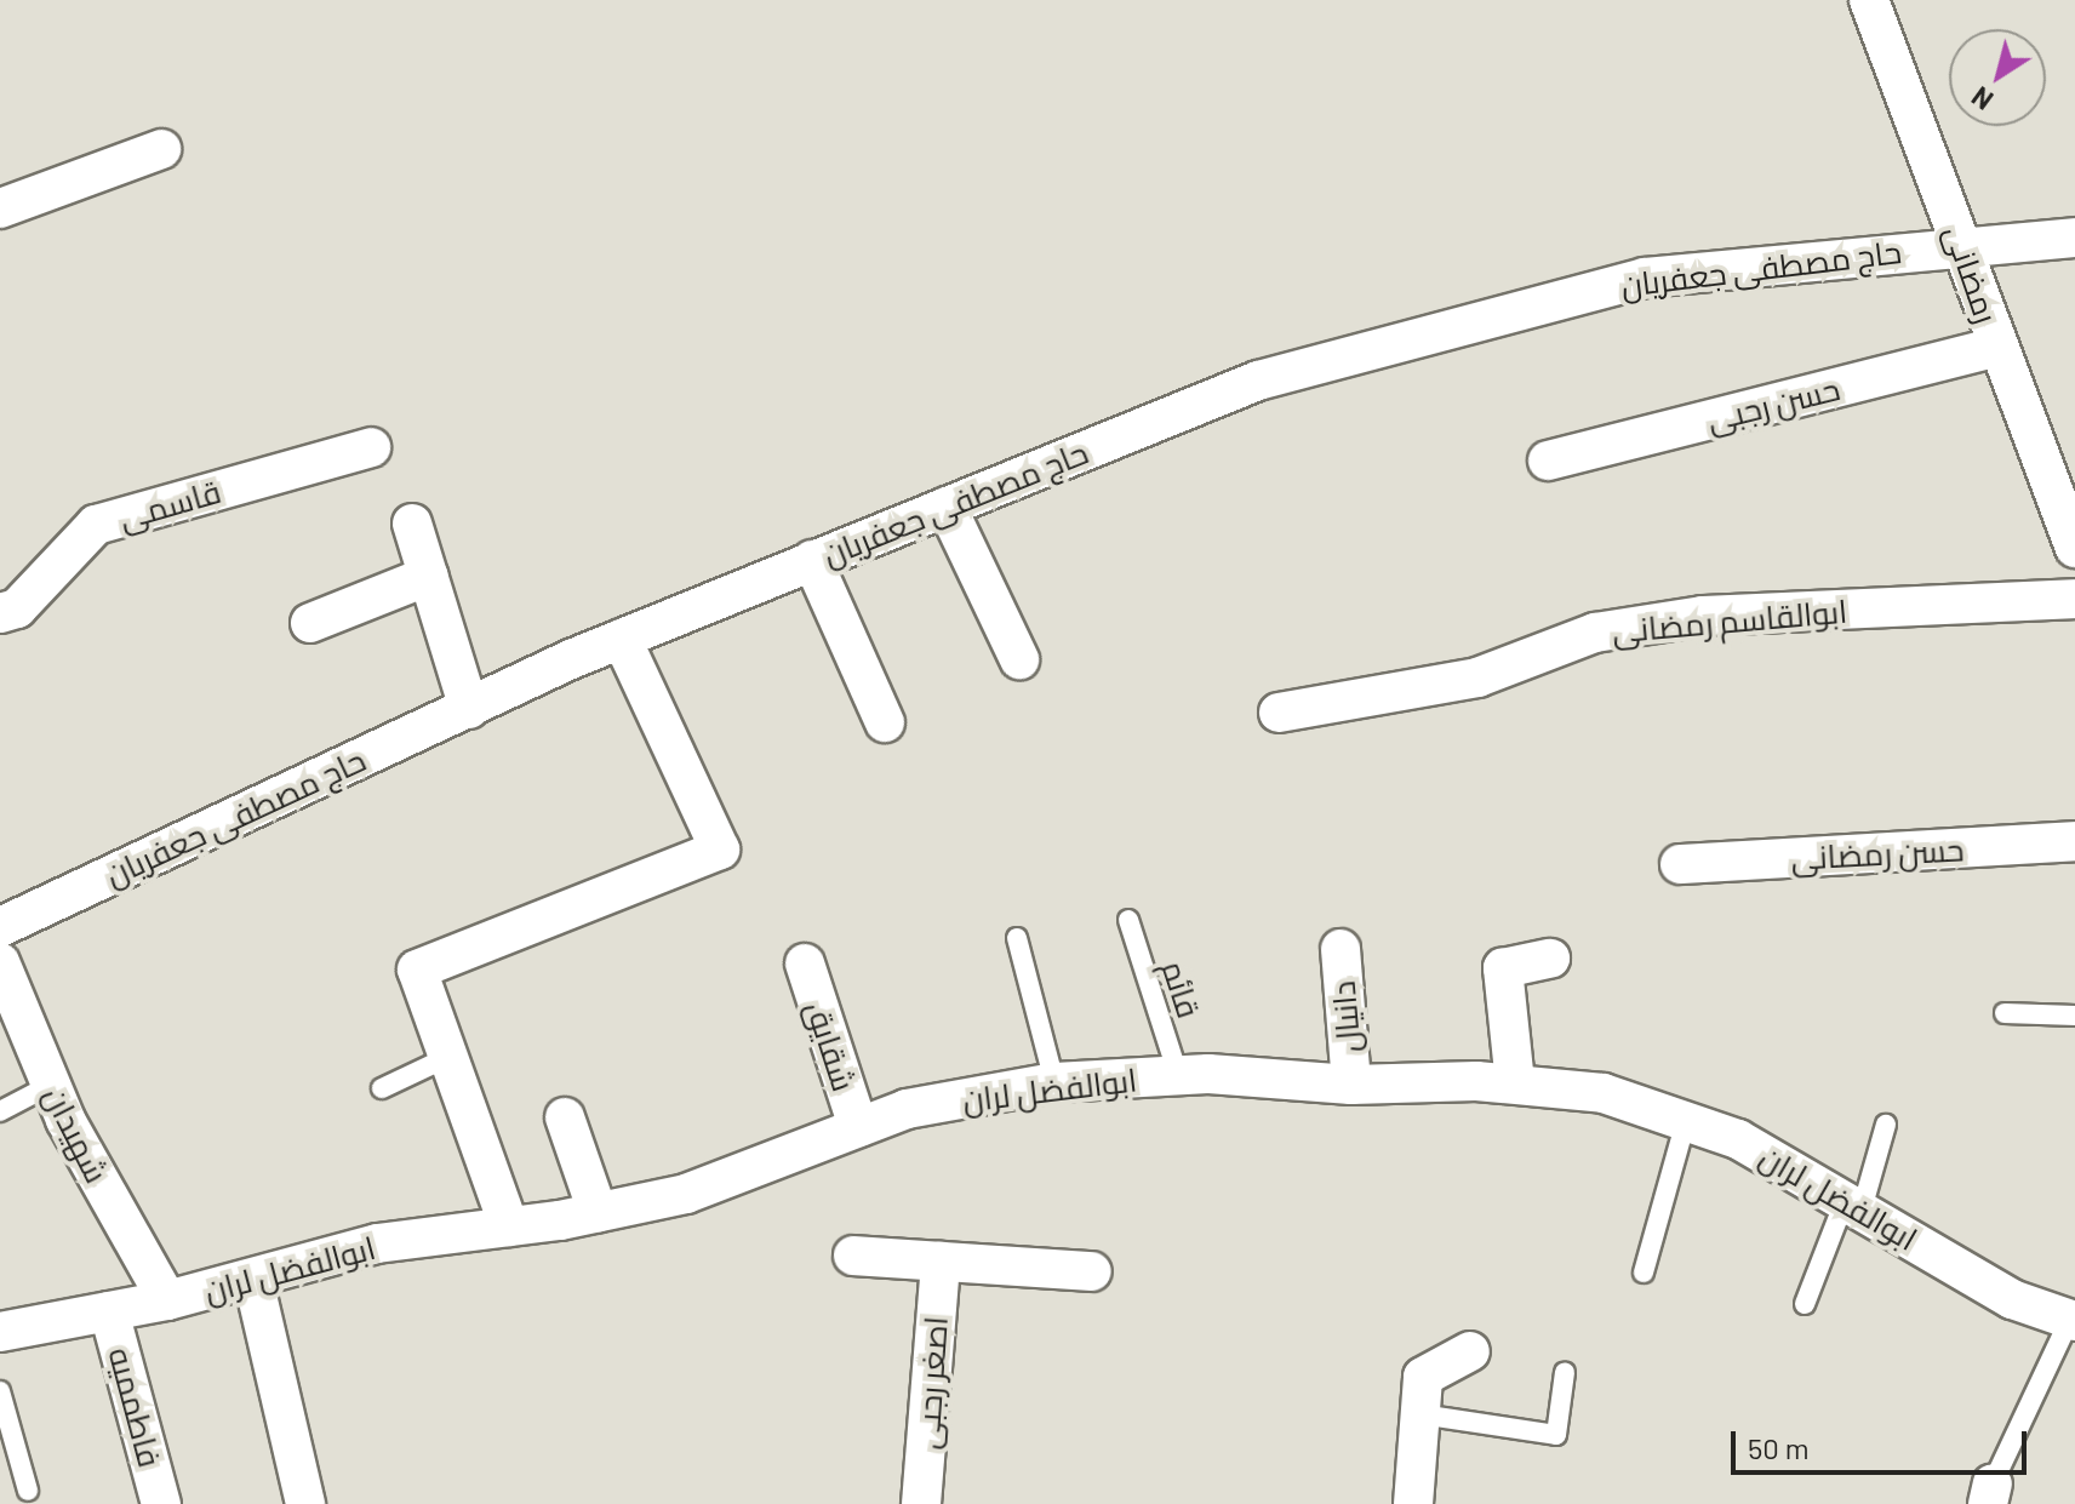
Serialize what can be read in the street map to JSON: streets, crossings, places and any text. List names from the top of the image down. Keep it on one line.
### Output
{"streets":{"street":["حاج مصطفی جعفریان","رمضانی","حسن رجبی","قاسمی","ابوالقاسم رمضانی","حسن رمضانی","دانیال","شقایق","ابوالفضل لران","شهیدان","اصغر رجبی","فاطممیه"],"lane":["قائم"]},"crossings":[["حاج مصطفی جعفریان","رمضانی"],["رمضانی","حسن رجبی"],["قائم","ابوالفضل لران"],["دانیال","ابوالفضل لران"],["شقایق","ابوالفضل لران"],["ابوالفضل لران","شهیدان"],["ابوالفضل لران","فاطممیه"]],"scale_bar":"50 m","north":"bottom left"}
